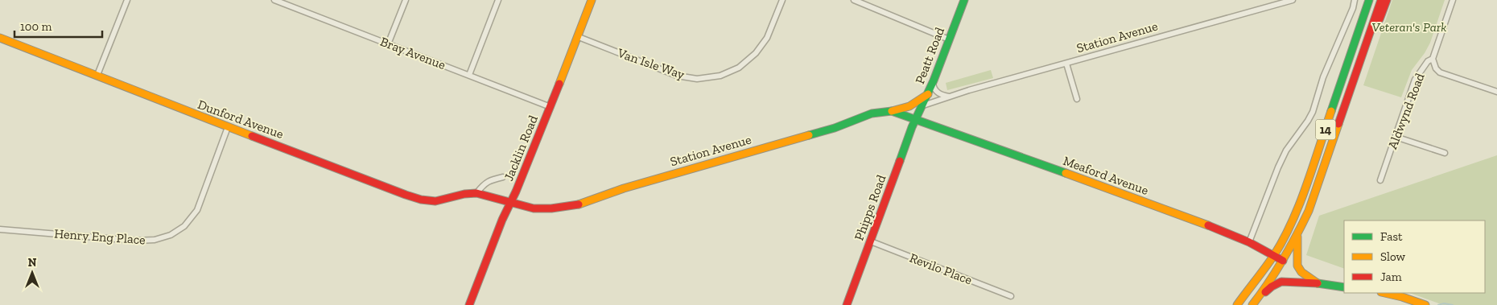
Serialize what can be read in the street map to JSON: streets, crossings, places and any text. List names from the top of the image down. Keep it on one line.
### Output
{"streets":{"street":["Station Avenue","Bray Avenue","Peatt Road","Van Isle Way","Aldwynd Road","Dunford Avenue","14","Jacklin Road","Meaford Avenue","Phipps Road","Henry Eng Place","Revilo Place"]},"crossings":[["Station Avenue","Peatt Road"],["Station Avenue","Dunford Avenue"],["Station Avenue","Jacklin Road"],["Station Avenue","Meaford Avenue"],["Station Avenue","Phipps Road"],["Bray Avenue","Jacklin Road"],["Peatt Road","Meaford Avenue"],["Peatt Road","Phipps Road"],["Van Isle Way","Jacklin Road"],["Dunford Avenue","Jacklin Road"],["Dunford Avenue","Henry Eng Place"],["14","Meaford Avenue"],["Meaford Avenue","Phipps Road"],["Phipps Road","Revilo Place"]],"parks":["Veteran's Park"],"legend":["Fast","Slow","Jam"],"scale_bar":"100 m","north":"top"}
